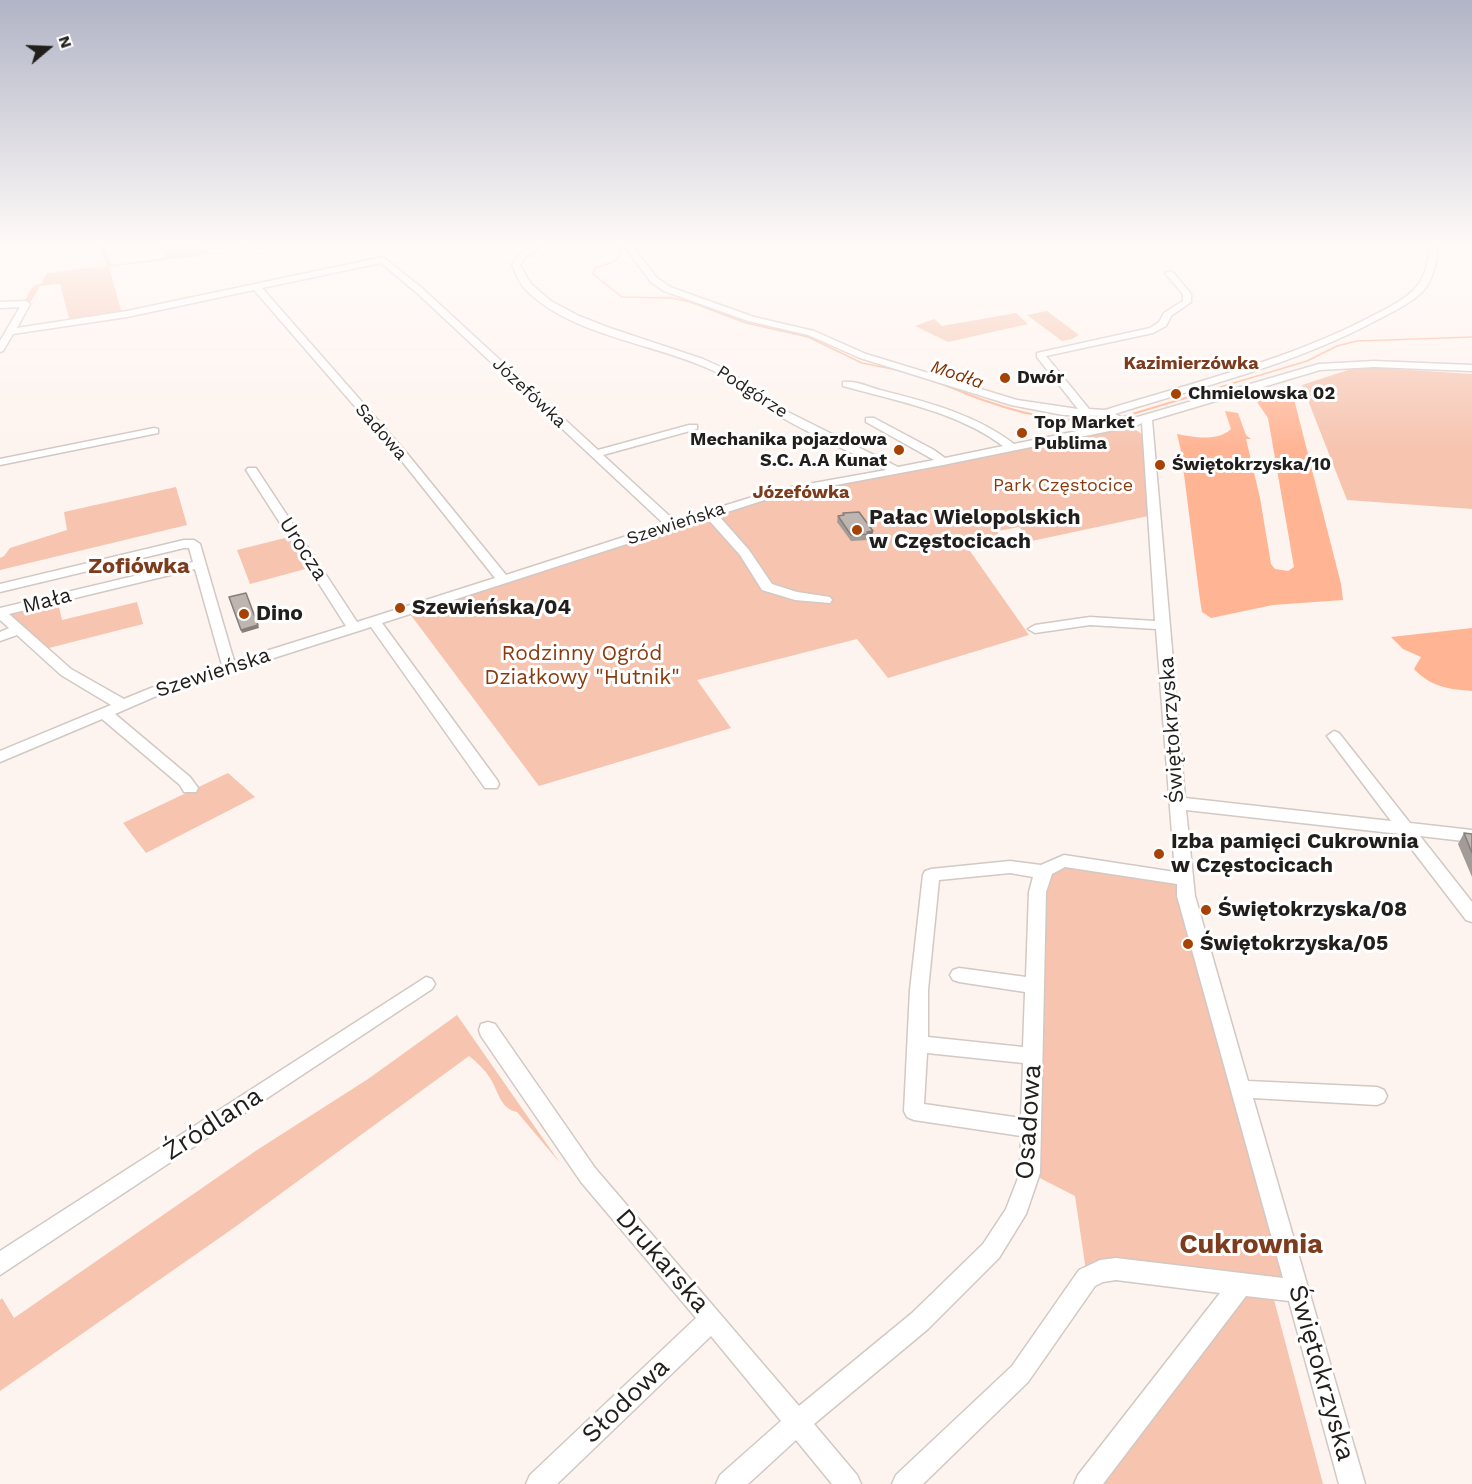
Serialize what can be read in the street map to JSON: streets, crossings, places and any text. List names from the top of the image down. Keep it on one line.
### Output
{"streets":{"street":["Podgórze","Józefówka","Sadowa","Szewieńska","Urocza","Mała","Świętokrzyska","Osadowa","Źródlana","Drukarska","Słodowa"]},"crossings":[["Podgórze","Szewieńska"],["Józefówka","Szewieńska"],["Sadowa","Szewieńska"],["Szewieńska","Urocza"],["Osadowa","Drukarska"],["Drukarska","Słodowa"]],"districts":["Kazimierzówka","Józefówka","Zofiówka","Cukrownia"],"water":["Modła"],"parks":["Park Częstocice","Rodzinny Ogród Działkowy \"Hutnik\""],"places":["Dwór","Chmielowska 02","Top Market Publima","Mechanika pojazdowa S.C. A.A Kunat","Świętokrzyska/10","Pałac Wielopolskich w Częstocicach","Szewieńska/04","Dino","Izba pamięci Cukrownia w Częstocicach","Świętokrzyska/08","Świętokrzyska/05"],"north":"right"}
